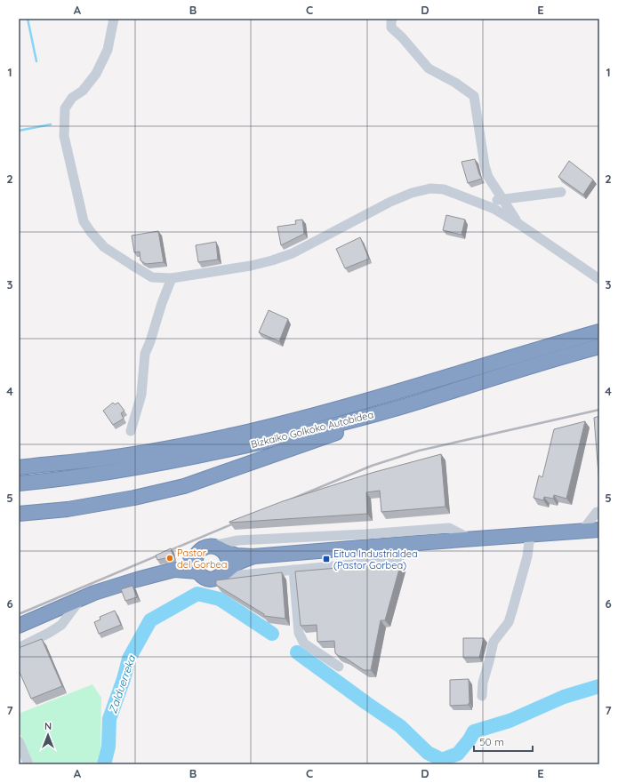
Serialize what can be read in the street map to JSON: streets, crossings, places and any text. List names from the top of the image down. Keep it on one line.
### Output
{"streets":{"highway":["Bizkaiko Golkoko Autobidea"]},"water":["Zalduerreka"],"places":{"other":["Pastor del Gorbea"],"transit":["Eitua Industrialdea (Pastor Gorbea)"]},"scale_bar":"50 m","north":"top","grid":{"columns":["A","B","C","D","E"],"rows":["1","2","3","4","5","6","7"]}}
